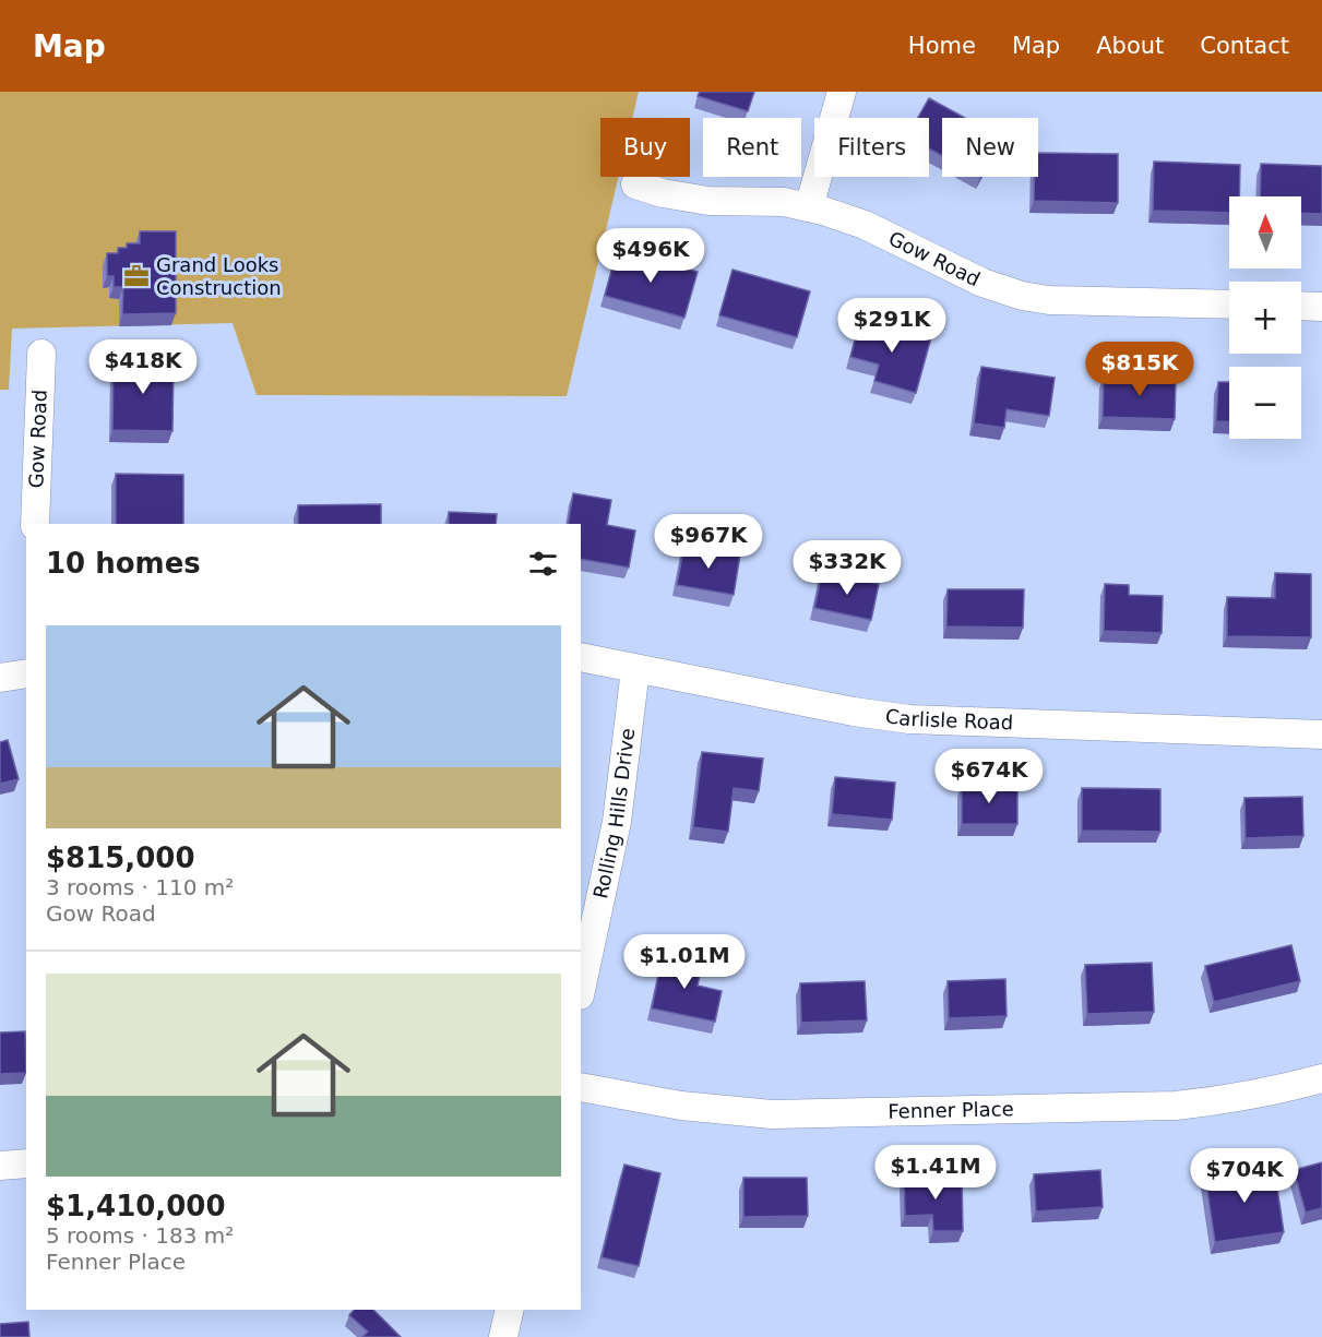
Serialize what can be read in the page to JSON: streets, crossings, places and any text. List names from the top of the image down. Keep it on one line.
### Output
{"streets":{"street":["Gow Road","Carlisle Road","Rolling Hills Drive","Fenner Place"]},"crossings":[["Carlisle Road","Rolling Hills Drive"]],"places":{"office":["Grand Looks Construction"]},"north":"top","page":{"header":"Map","nav":["Home","Map","About","Contact"],"chip":["Buy","Rent","Filters","New"],"map_buttons":["+","−"],"price":["$496K","$291K","$418K","$815K","$967K","$332K","$674K","$1.01M","$1.41M","$704K"],"heading":"10 homes","list":[{"name":"$815,000","note":"3 rooms · 110 m² · Gow Road"},{"name":"$1,410,000","note":"5 rooms · 183 m² · Fenner Place"}]}}
